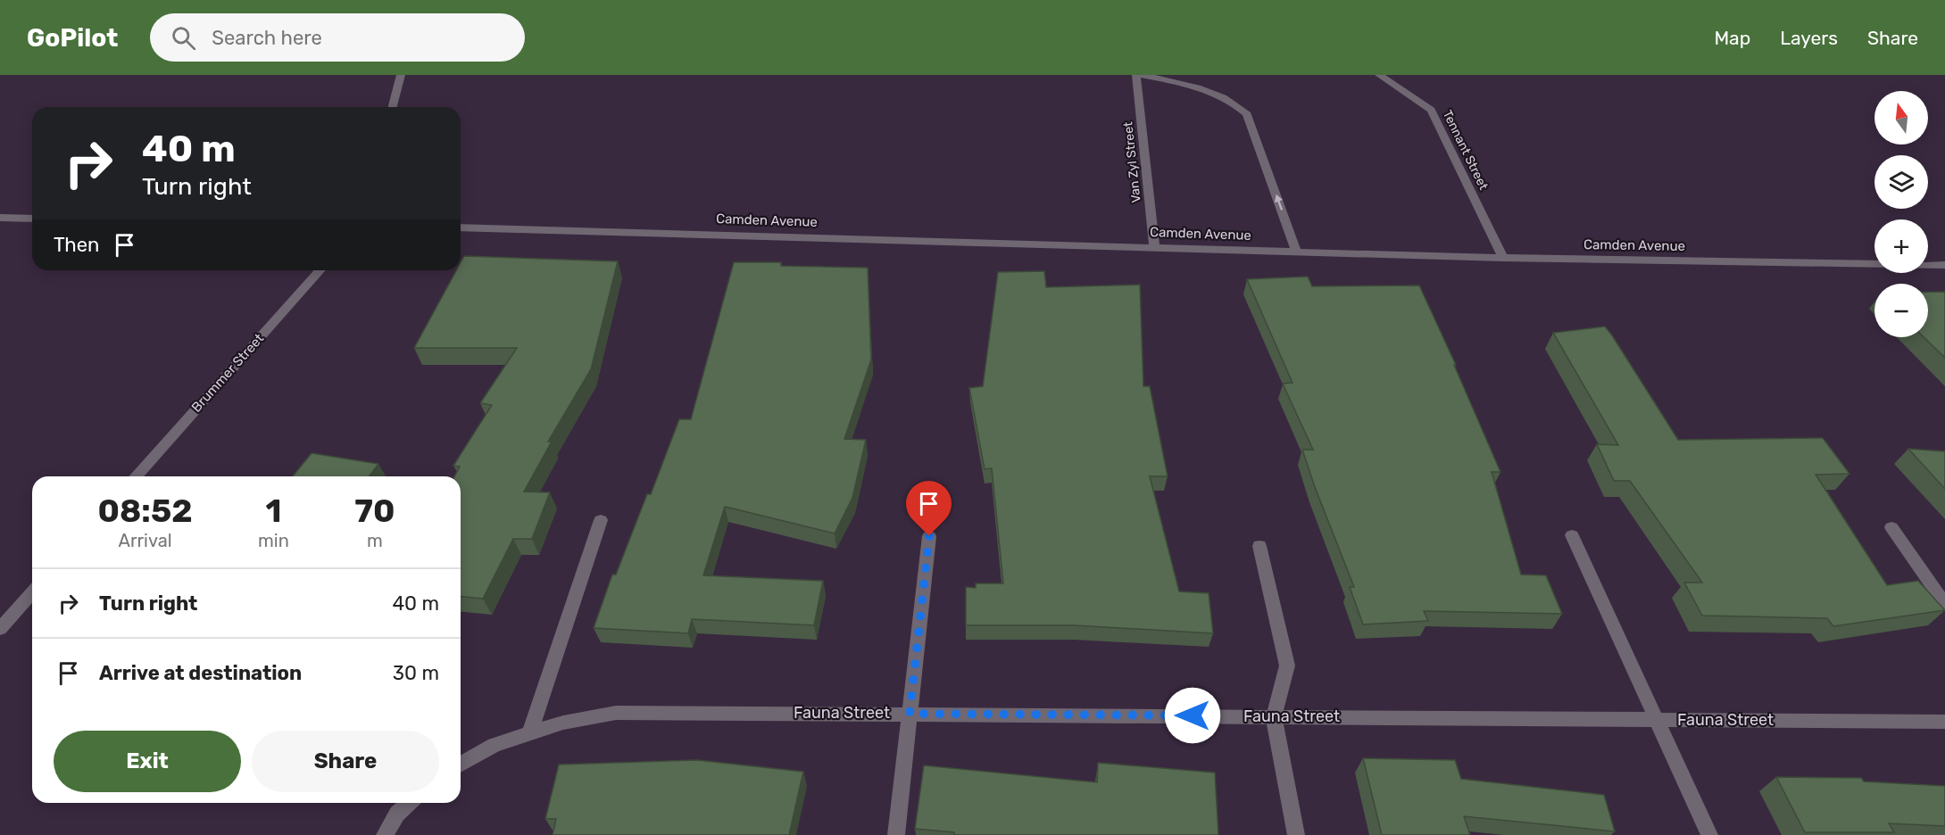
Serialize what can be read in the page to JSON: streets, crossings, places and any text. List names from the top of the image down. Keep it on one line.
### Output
{"streets":{"street":["Tennant Street","Van Zyl Street","Camden Avenue","Brummer Street","Fauna Street"]},"crossings":[["Tennant Street","Camden Avenue"],["Van Zyl Street","Camden Avenue"]],"north":"top","page":{"header":"GoPilot","search":"Search here","nav":["Map","Layers","Share"],"map_buttons":["+","−"],"turn":["40 m","Turn right"],"then":"Then","eta":["08:52","Arrival","1","min","70","m"],"list":[{"name":"Turn right","value":"40 m"},{"name":"Arrive at destination","value":"30 m"}],"buttons":["Exit","Share"]}}
